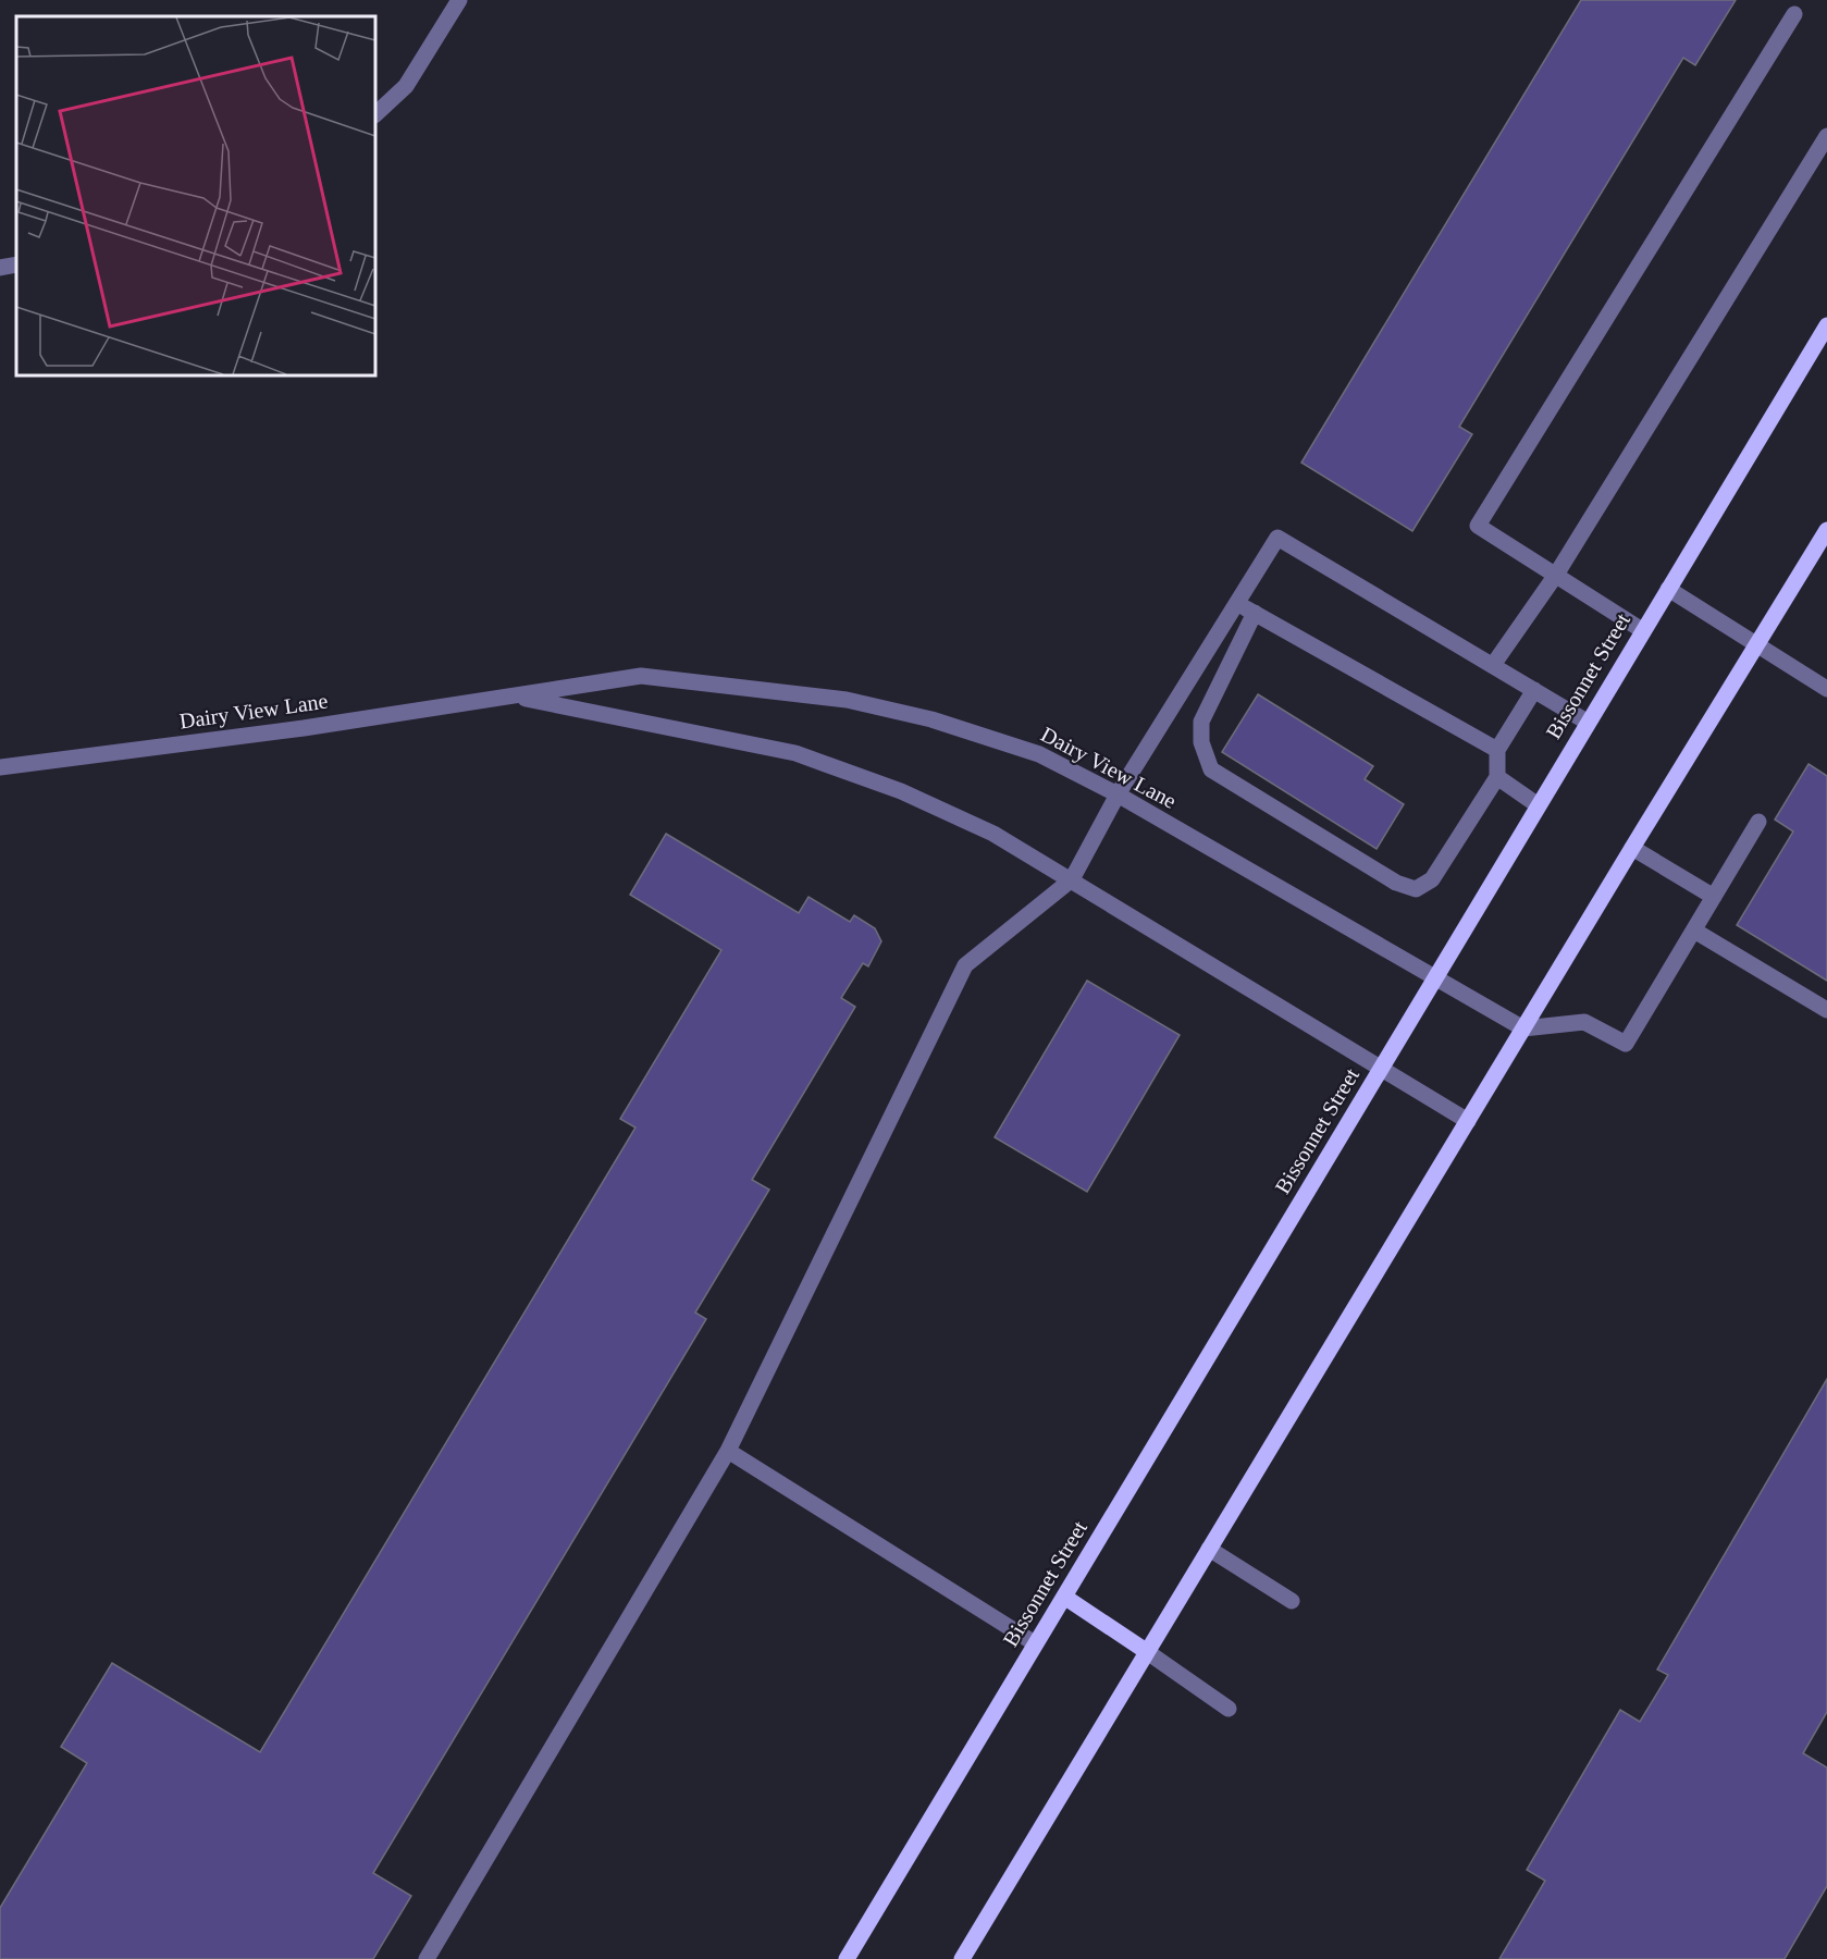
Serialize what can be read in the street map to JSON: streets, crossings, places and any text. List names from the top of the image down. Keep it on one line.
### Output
{"streets":{"main road":["Bissonnet Street"],"street":["Dairy View Lane"]},"crossings":[["Bissonnet Street","Dairy View Lane"]]}
